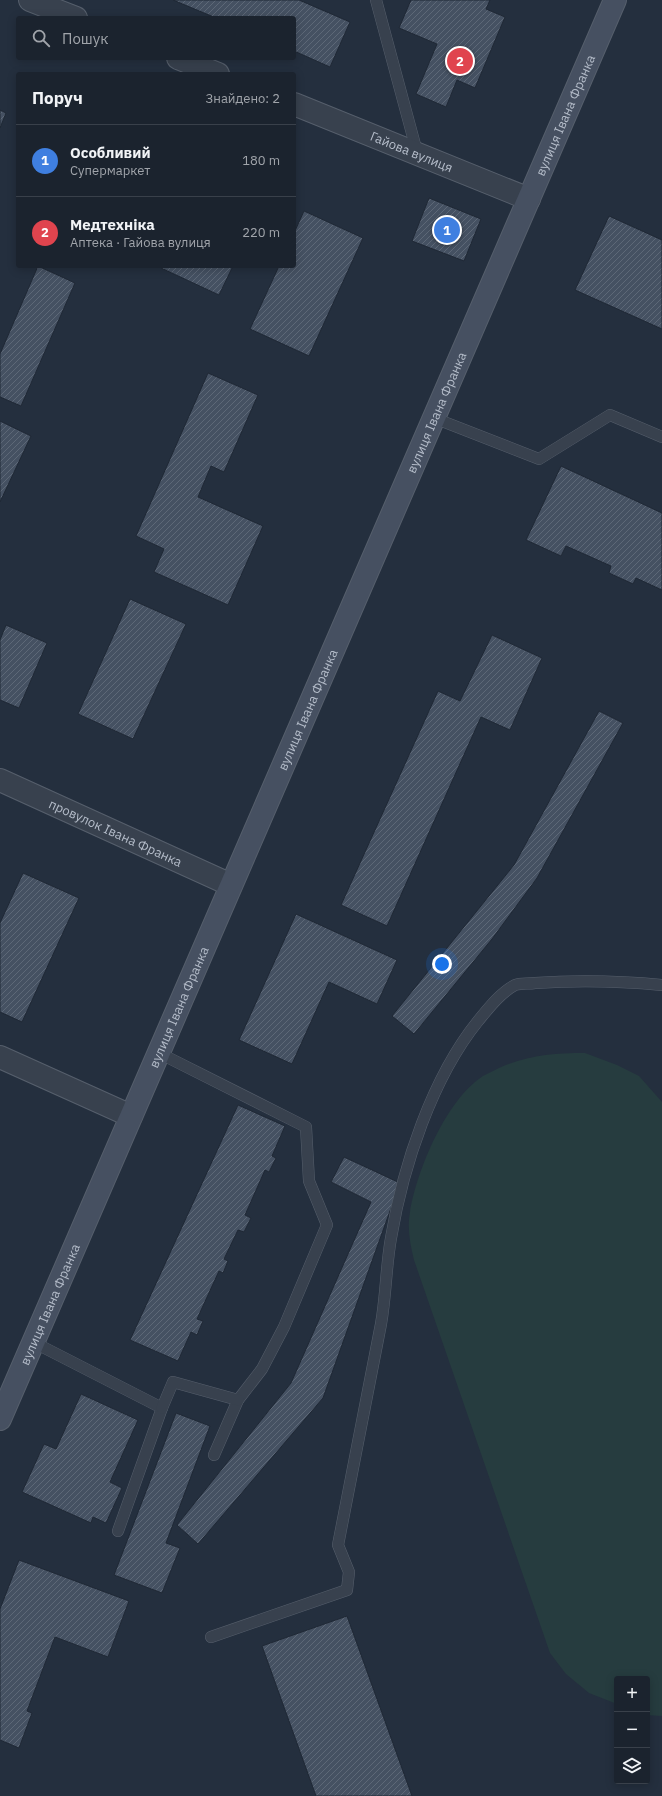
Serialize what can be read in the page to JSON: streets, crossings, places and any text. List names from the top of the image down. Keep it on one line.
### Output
{"streets":{"main road":["вулиця Івана Франка"],"street":["Гайова вулиця","провулок Івана Франка"]},"crossings":[["вулиця Івана Франка","Гайова вулиця"],["вулиця Івана Франка","провулок Івана Франка"]],"page":{"search":"Пошук","pins":["2","1"],"heading":["Поруч","Знайдено: 2"],"list":[{"mark":"1","name":"Особливий","note":"Супермаркет","value":"180 m"},{"mark":"2","name":"Медтехніка","note":"Аптека · Гайова вулиця","value":"220 m"}],"map_buttons":["+","−"]}}
